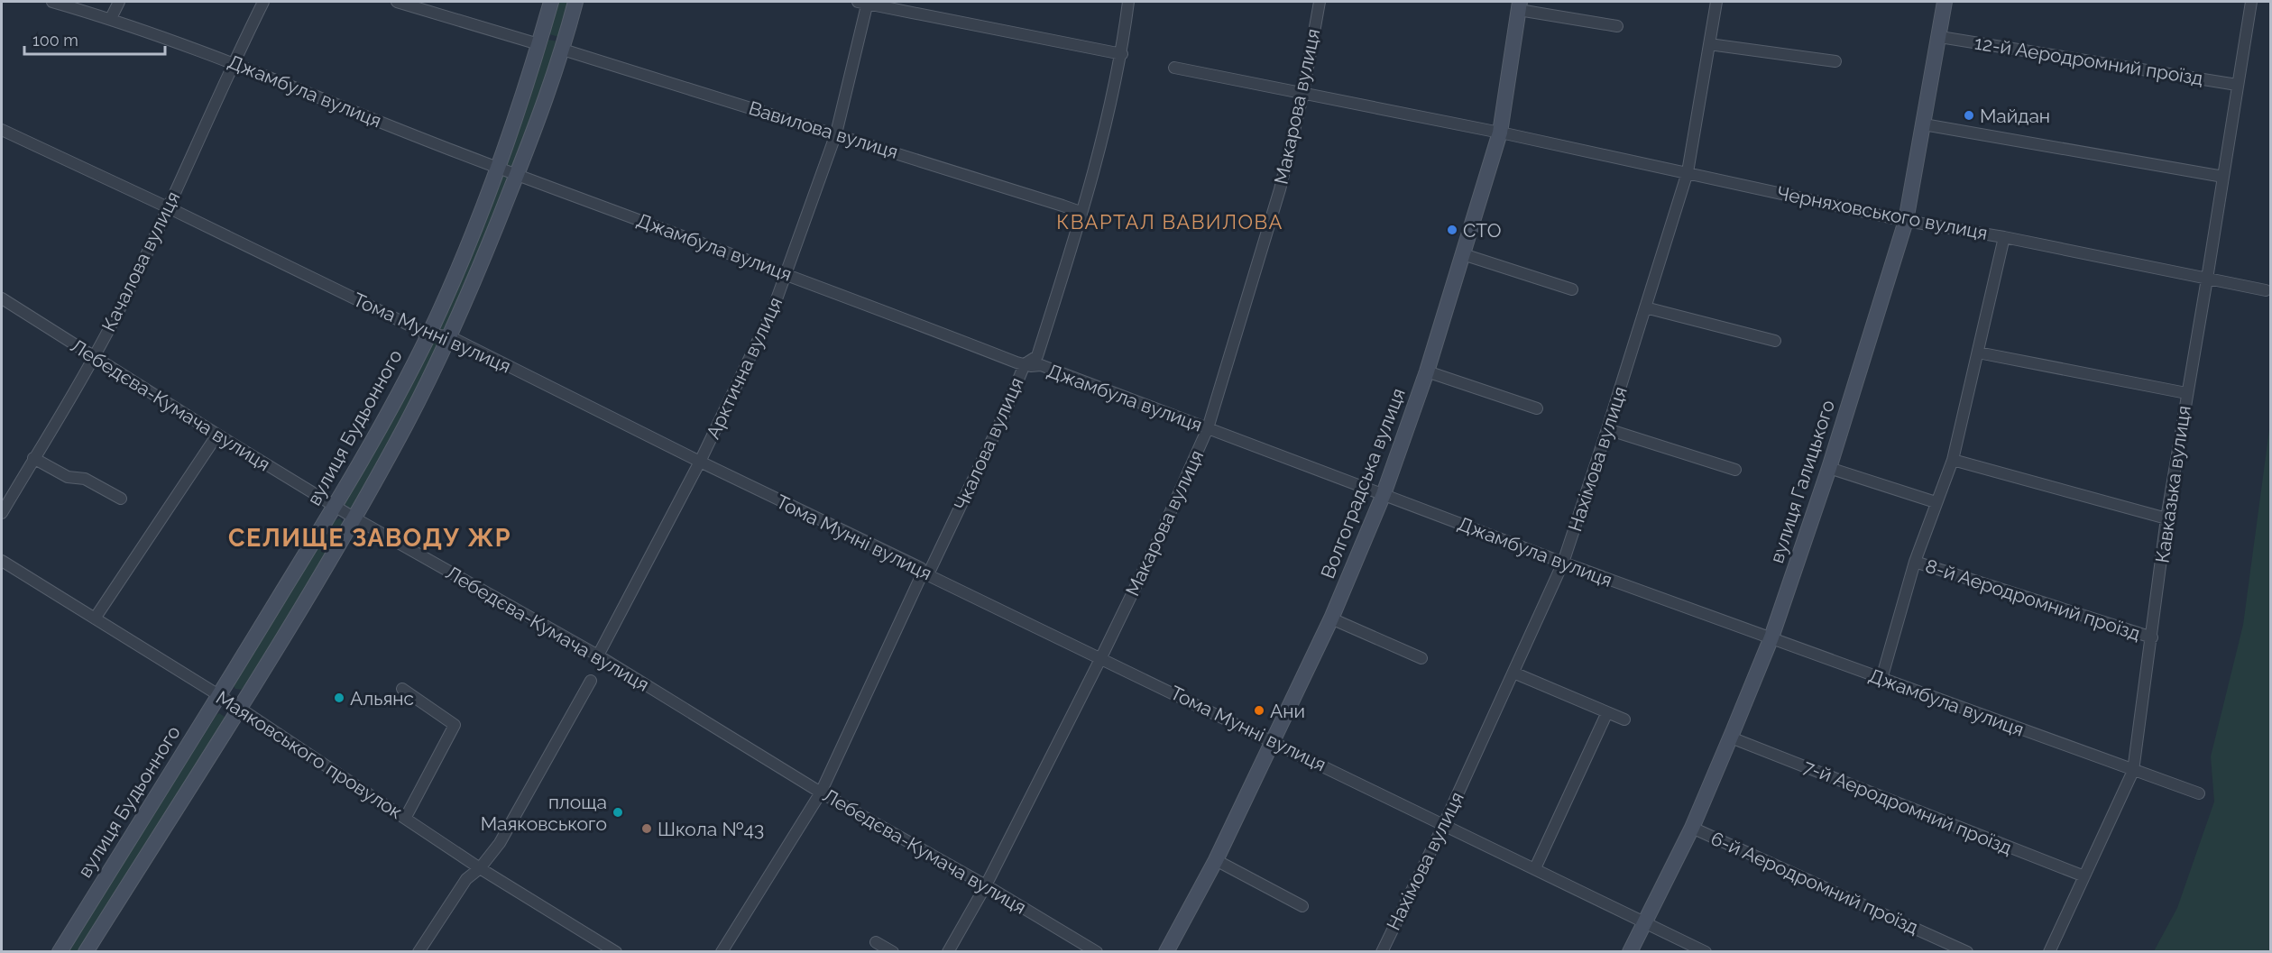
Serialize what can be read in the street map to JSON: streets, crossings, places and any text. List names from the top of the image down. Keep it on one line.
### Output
{"streets":{"main road":["вулиця Будьонного","вулиця Галицького","Волгоградська вулиця"],"street":["12-й Аеродромний проїзд","Джамбула вулиця","Макарова вулиця","Вавилова вулиця","Черняховського вулиця","Качалова вулиця","Тома Мунні вулиця","Арктична вулиця","Лебедєва-Кумача вулиця","Чкалова вулиця","Нахімова вулиця","Кавказька вулиця","8-й Аеродромний проїзд","Маяковського провулок","7-й Аеродромний проїзд","6-й Аеродромний проїзд"]},"crossings":[["12-й Аеродромний проїзд","вулиця Галицького"],["12-й Аеродромний проїзд","Кавказька вулиця"],["Джамбула вулиця","Макарова вулиця"],["Джамбула вулиця","Качалова вулиця"],["Джамбула вулиця","Арктична вулиця"],["Джамбула вулиця","вулиця Будьонного"],["Джамбула вулиця","Чкалова вулиця"],["Джамбула вулиця","Нахімова вулиця"],["Джамбула вулиця","вулиця Галицького"],["Джамбула вулиця","Волгоградська вулиця"],["Джамбула вулиця","Кавказька вулиця"],["Макарова вулиця","Черняховського вулиця"],["Макарова вулиця","Тома Мунні вулиця"],["Макарова вулиця","Лебедєва-Кумача вулиця"],["Вавилова вулиця","Арктична вулиця"],["Вавилова вулиця","Чкалова вулиця"],["Черняховського вулиця","Нахімова вулиця"],["Черняховського вулиця","вулиця Галицького"],["Черняховського вулиця","Волгоградська вулиця"],["Черняховського вулиця","Кавказька вулиця"],["Качалова вулиця","Тома Мунні вулиця"],["Качалова вулиця","Лебедєва-Кумача вулиця"],["Тома Мунні вулиця","Арктична вулиця"],["Тома Мунні вулиця","вулиця Будьонного"],["Тома Мунні вулиця","Чкалова вулиця"],["Тома Мунні вулиця","Нахімова вулиця"],["Тома Мунні вулиця","вулиця Галицького"],["Тома Мунні вулиця","Волгоградська вулиця"],["Арктична вулиця","Лебедєва-Кумача вулиця"],["Лебедєва-Кумача вулиця","вулиця Будьонного"],["Лебедєва-Кумача вулиця","Чкалова вулиця"],["вулиця Будьонного","Маяковського провулок"],["вулиця Галицького","7-й Аеродромний проїзд"],["вулиця Галицького","6-й Аеродромний проїзд"],["Кавказька вулиця","8-й Аеродромний проїзд"],["Кавказька вулиця","7-й Аеродромний проїзд"]],"districts":["КВАРТАЛ ВАВИЛОВА","СЕЛИЩЕ ЗАВОДУ ЖР"],"places":["Майдан","СТО","Альянс","Ани","площа Маяковського","Школа №43"],"scale_bar":"100 m"}
